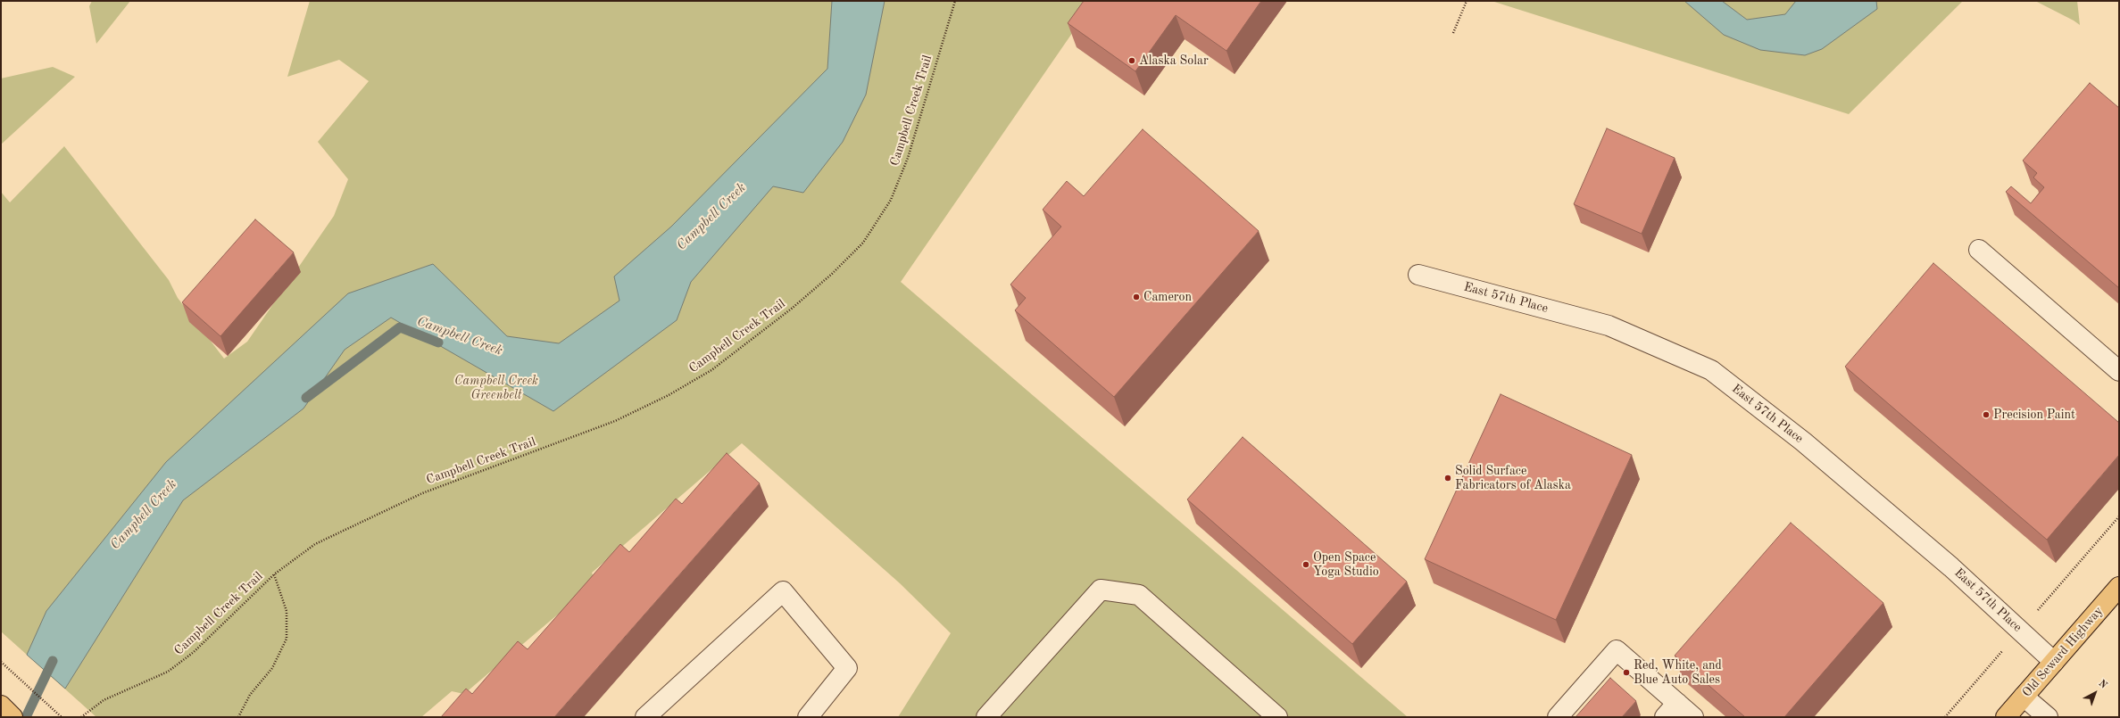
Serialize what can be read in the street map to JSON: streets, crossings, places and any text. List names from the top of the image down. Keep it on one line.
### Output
{"streets":{"main road":["Old Seward Highway"],"street":["East 57th Place"],"path":["Campbell Creek Trail"]},"crossings":[["East 57th Place","Old Seward Highway"]],"water":["Campbell Creek"],"parks":["Campbell Creek Greenbelt"],"places":["Alaska Solar","Cameron","Precision Paint","Solid Surface Fabricators of Alaska","Open Space Yoga Studio","Red, White, and Blue Auto Sales"],"north":"top right"}
